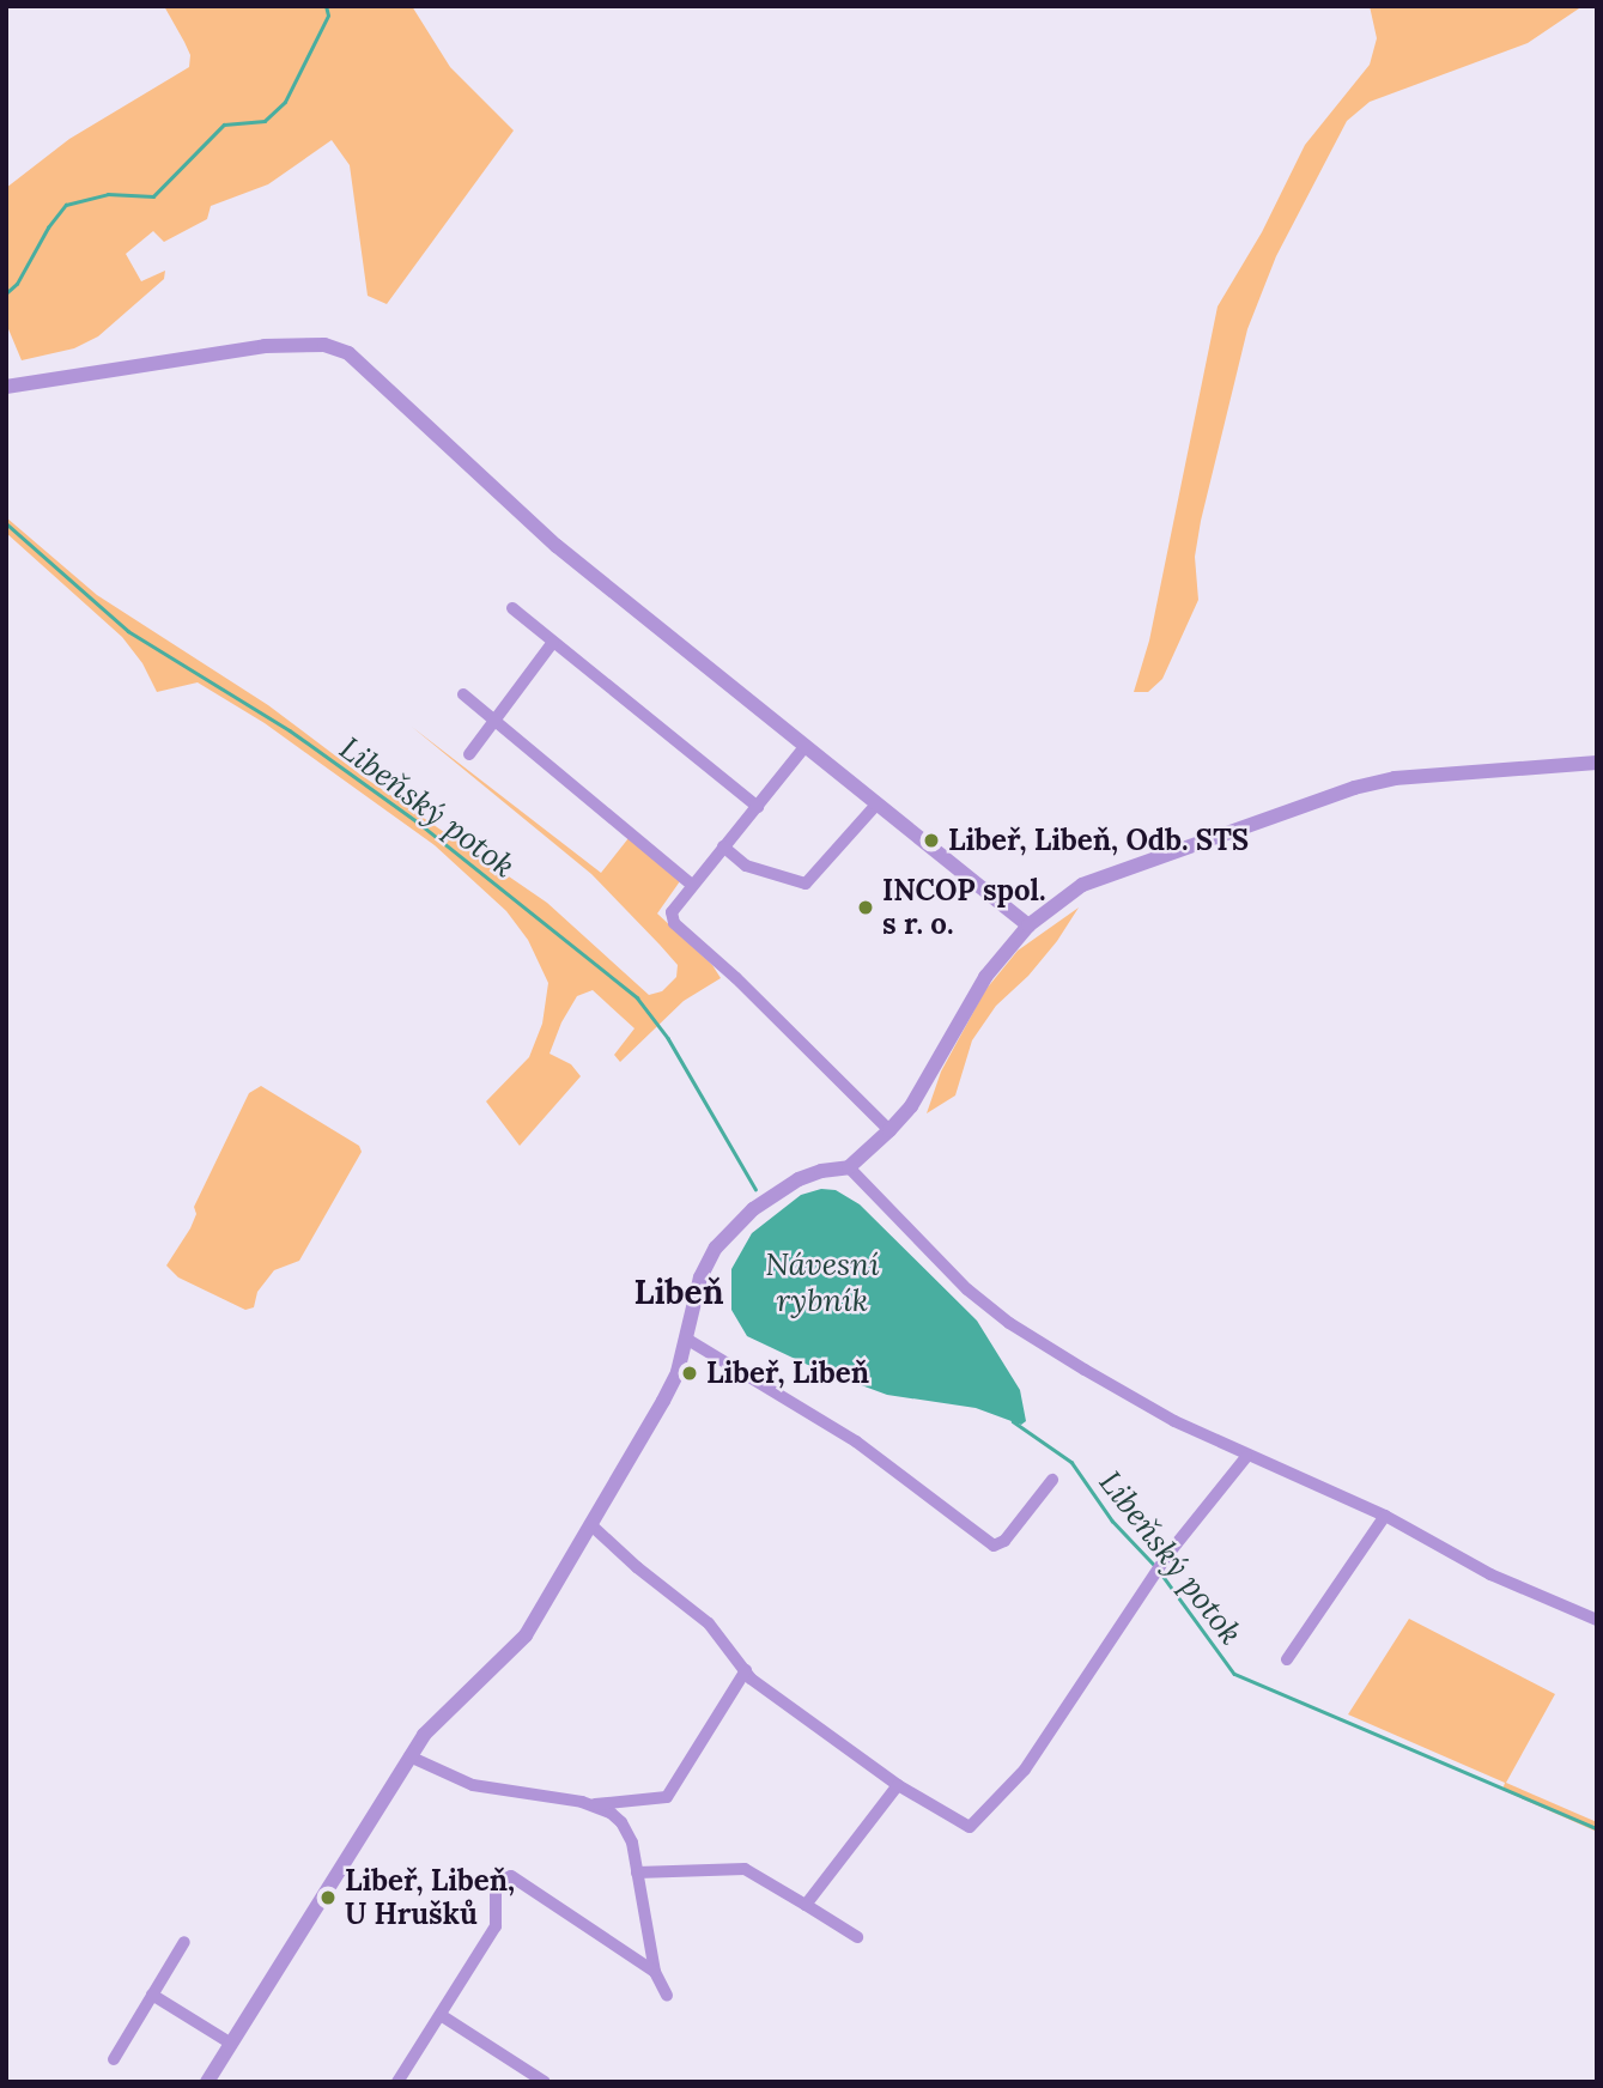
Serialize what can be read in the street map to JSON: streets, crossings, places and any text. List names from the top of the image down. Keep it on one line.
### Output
{"districts":["Libeň"],"water":["Libeňský potok","Návesní rybník"],"places":["Libeř, Libeň, Odb. STS","INCOP spol. s r. o.","Libeř, Libeň","Libeř, Libeň, U Hrušků"]}
